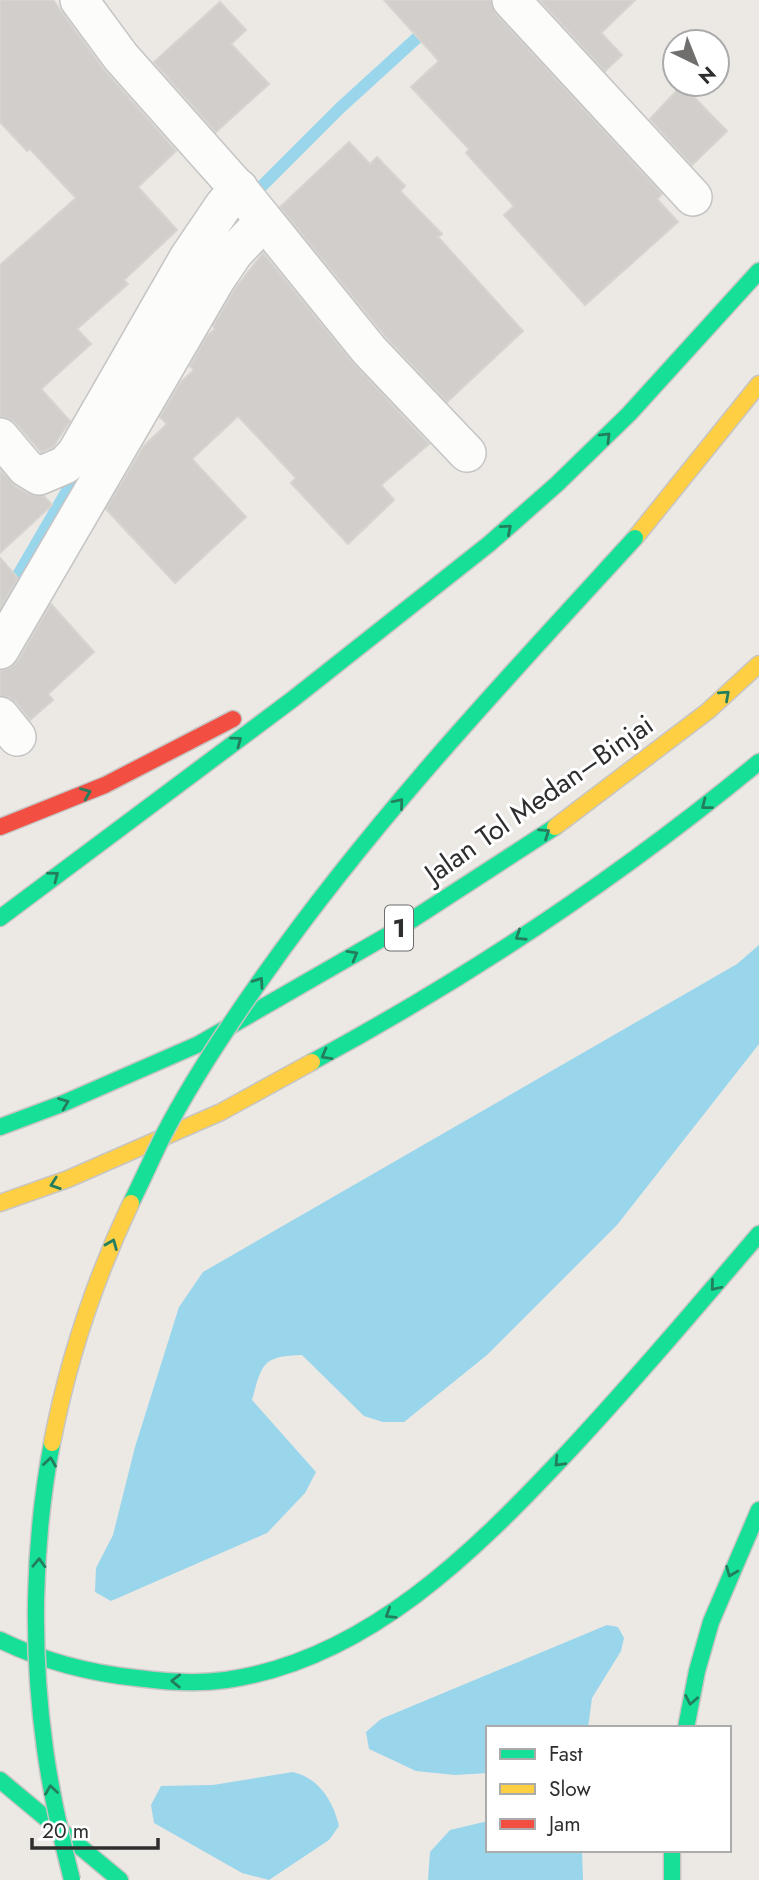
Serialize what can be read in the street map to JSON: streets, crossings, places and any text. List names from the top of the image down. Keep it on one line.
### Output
{"streets":{"highway":["Jalan Tol Medan–Binjai","1"]},"legend":["Fast","Slow","Jam"],"scale_bar":"20 m","north":"bottom right"}
